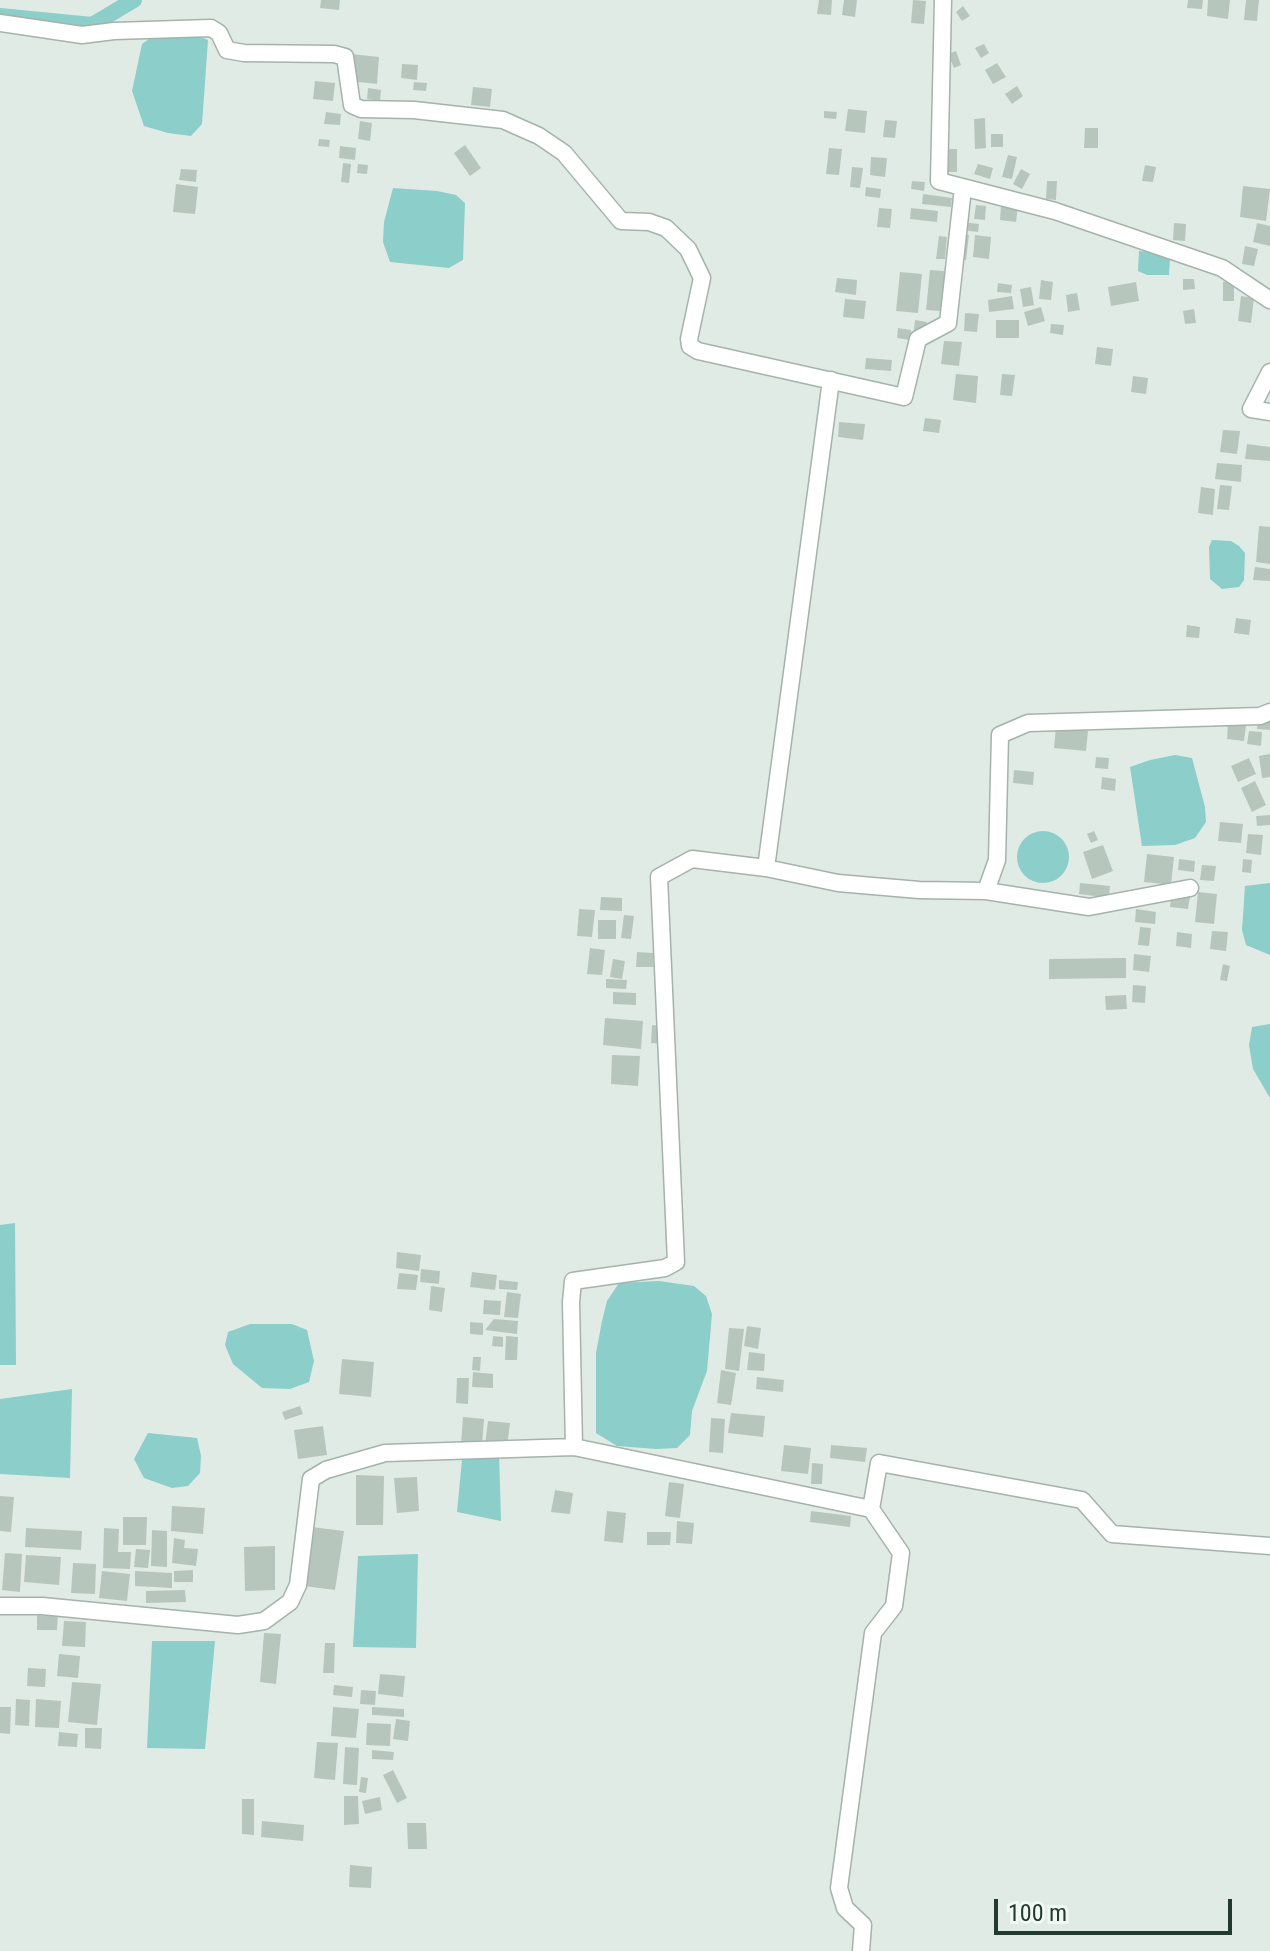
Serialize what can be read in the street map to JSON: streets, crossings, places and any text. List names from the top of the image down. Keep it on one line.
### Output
{"scale_bar":"100 m"}
